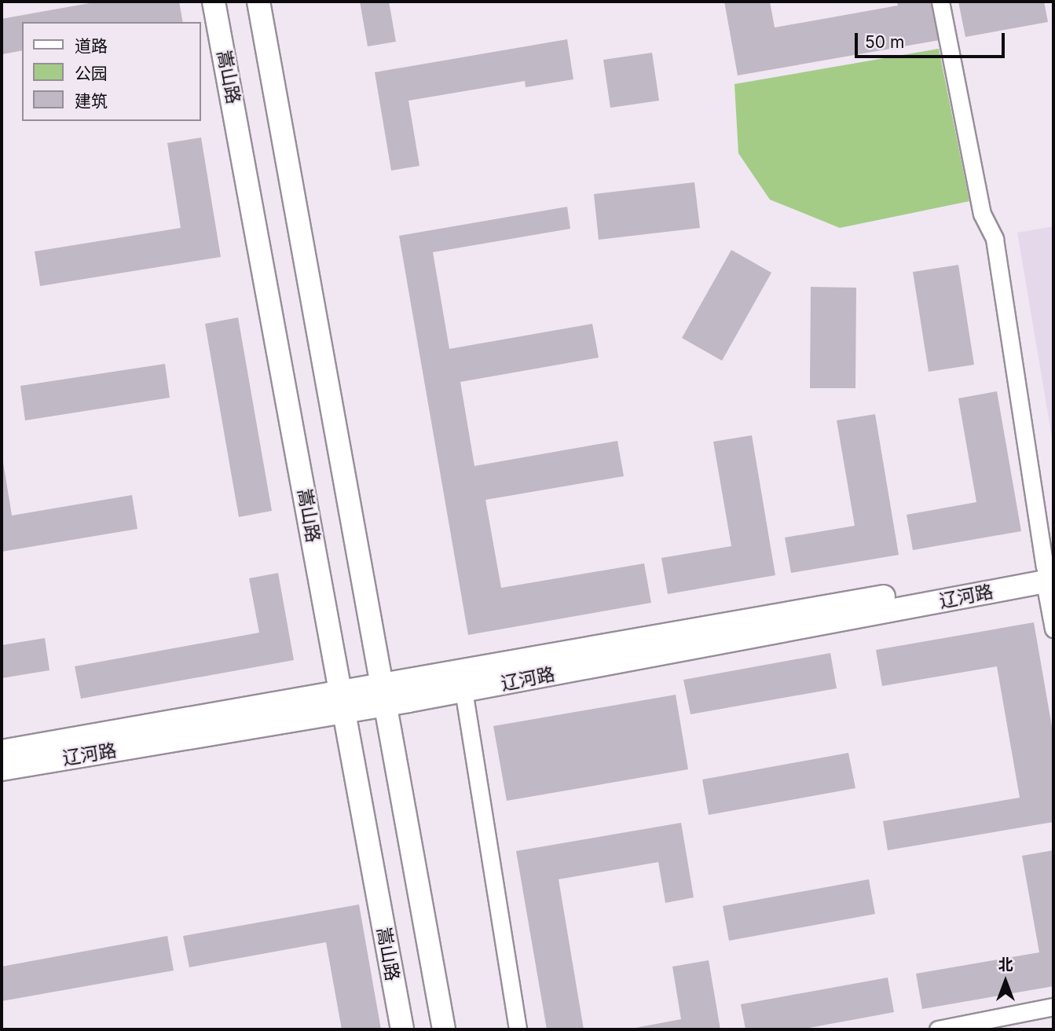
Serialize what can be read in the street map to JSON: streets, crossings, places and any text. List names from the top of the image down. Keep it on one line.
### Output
{"streets":{"main road":["嵩山路","辽河路"]},"crossings":[["嵩山路","辽河路"]],"legend":["道路","公园","建筑"],"scale_bar":"50 m","north":"top"}
